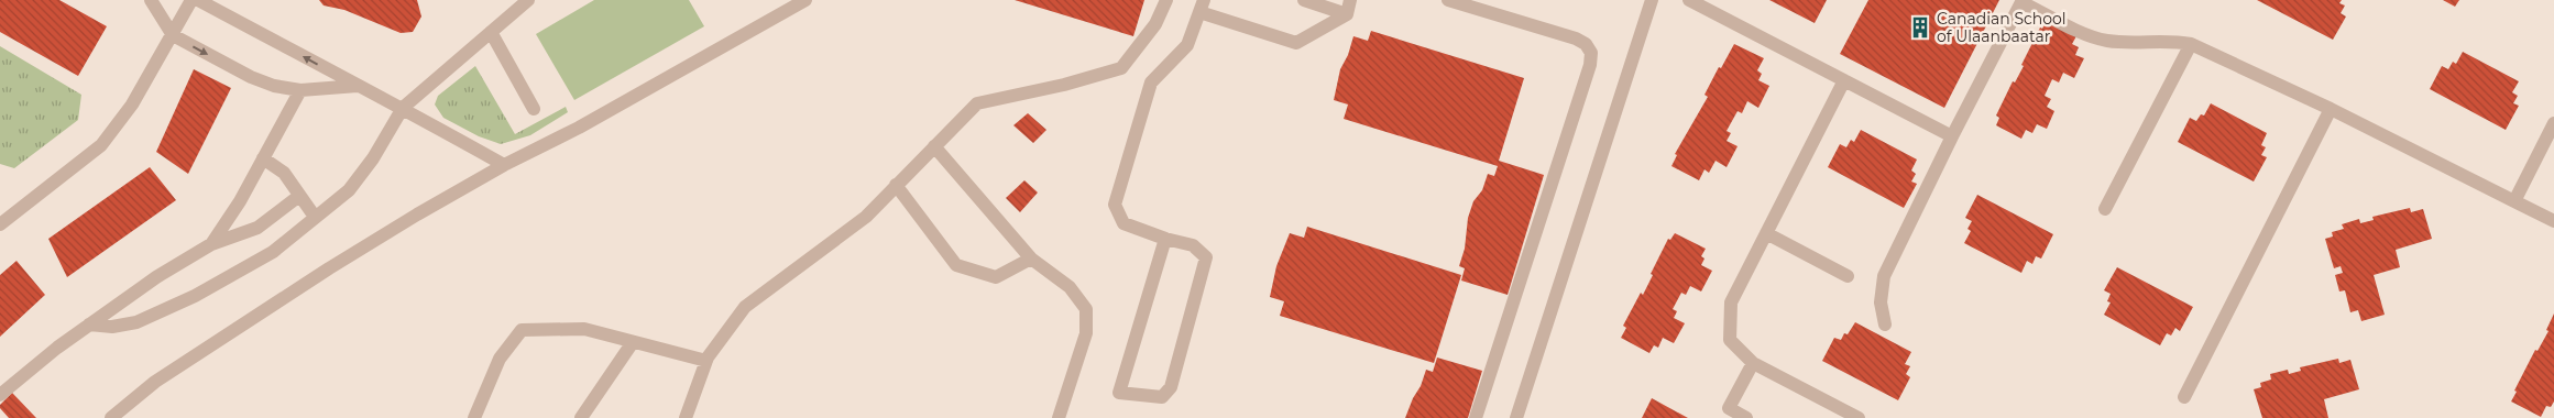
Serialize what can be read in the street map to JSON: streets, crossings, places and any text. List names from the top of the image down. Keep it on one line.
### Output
{"places":{"building":["Canadian School of Ulaanbaatar"]}}
